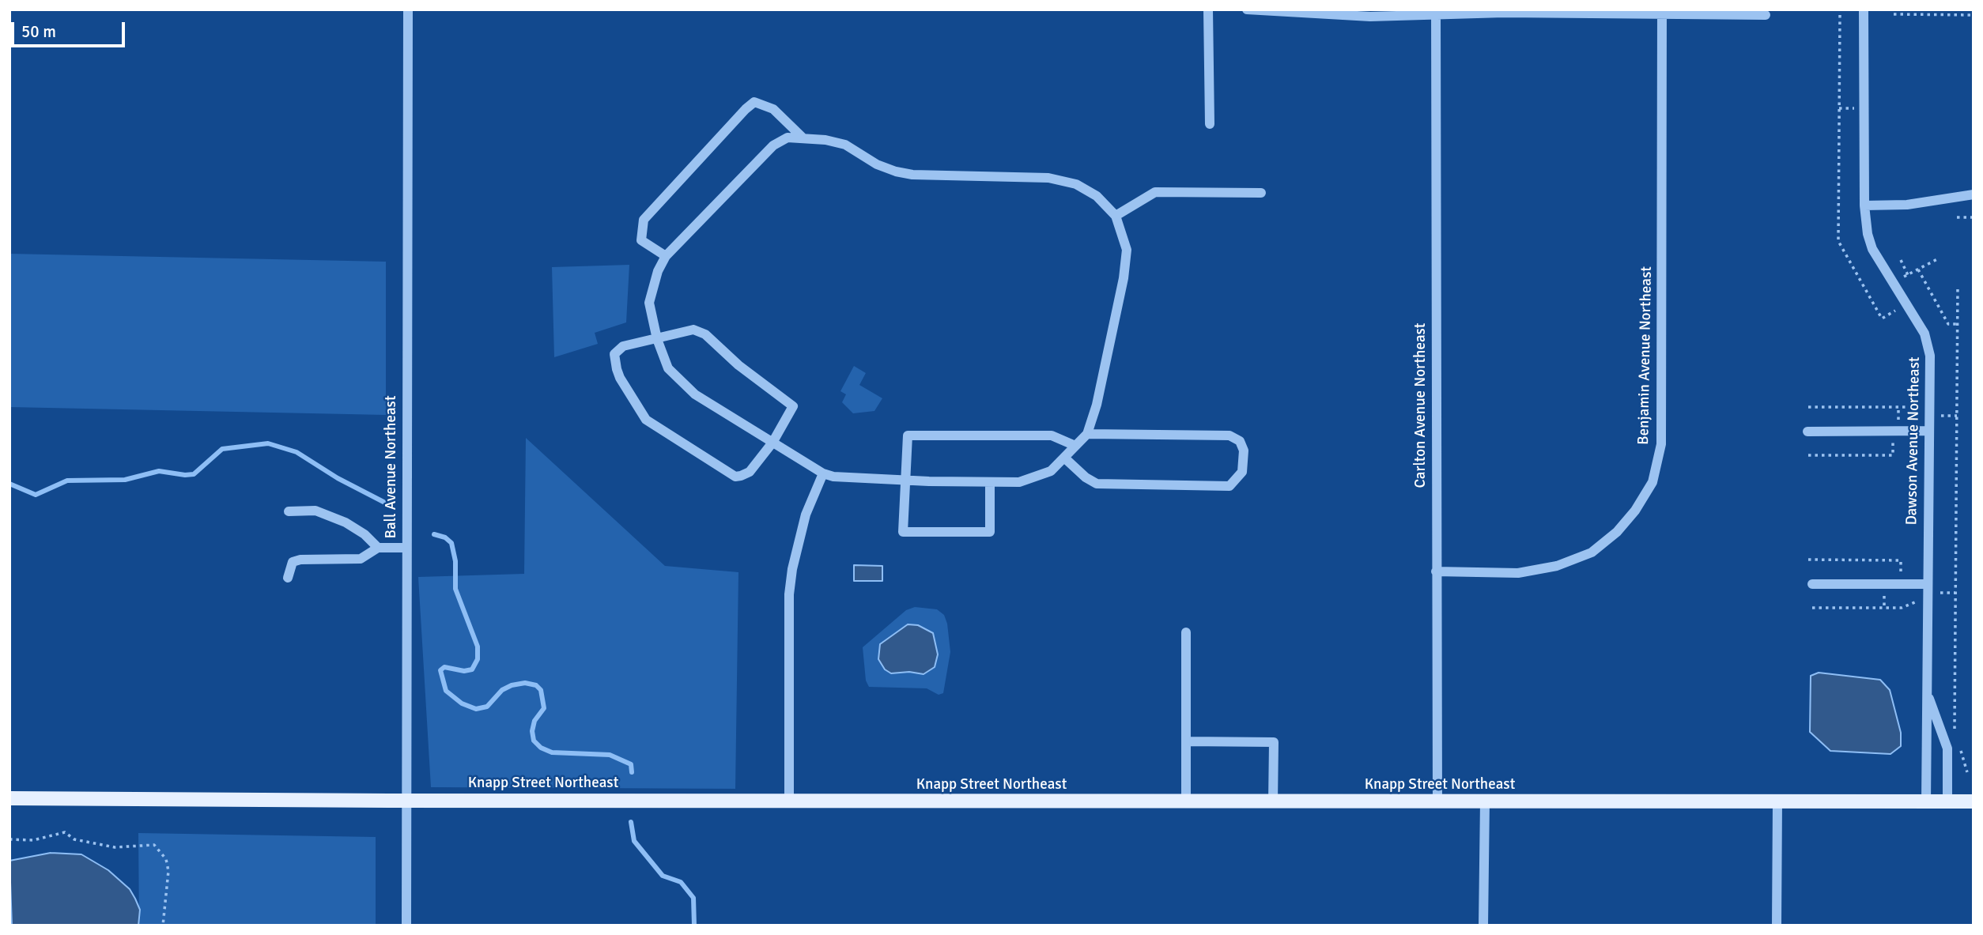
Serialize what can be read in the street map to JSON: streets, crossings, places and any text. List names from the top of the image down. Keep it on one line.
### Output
{"streets":{"main road":["Knapp Street Northeast"],"street":["Benjamin Avenue Northeast","Carlton Avenue Northeast","Dawson Avenue Northeast","Ball Avenue Northeast"]},"crossings":[["Benjamin Avenue Northeast","Carlton Avenue Northeast"],["Carlton Avenue Northeast","Knapp Street Northeast"],["Dawson Avenue Northeast","Knapp Street Northeast"],["Ball Avenue Northeast","Knapp Street Northeast"]],"scale_bar":"50 m"}
